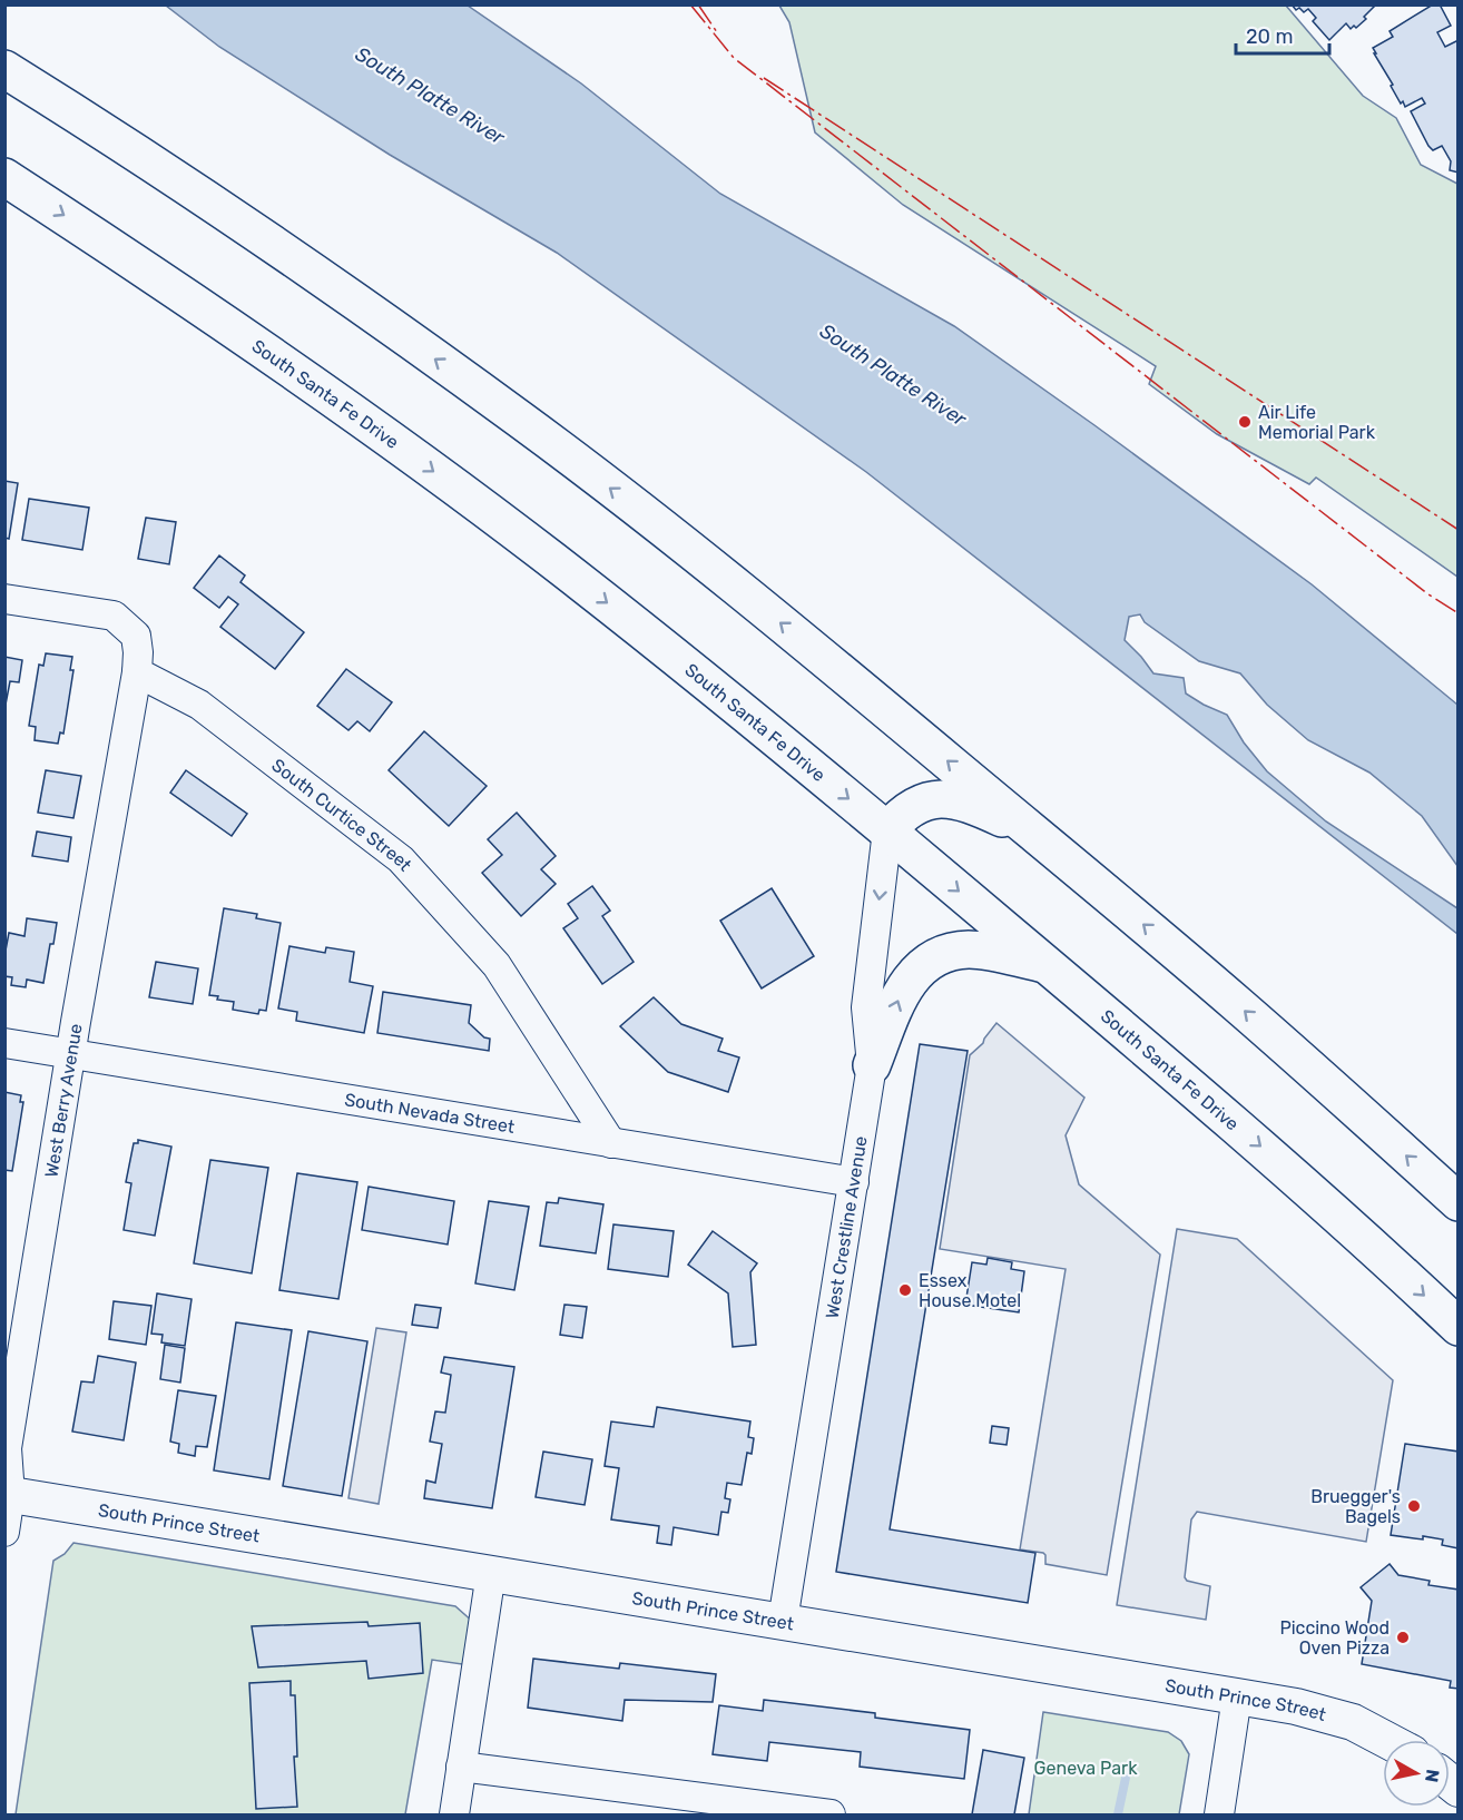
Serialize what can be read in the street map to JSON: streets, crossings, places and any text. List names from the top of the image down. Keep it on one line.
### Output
{"streets":{"highway":["South Santa Fe Drive"],"street":["South Curtice Street","West Berry Avenue","South Nevada Street","West Crestline Avenue","South Prince Street"]},"crossings":[["South Santa Fe Drive","West Crestline Avenue"],["South Curtice Street","West Berry Avenue"],["South Curtice Street","South Nevada Street"],["West Berry Avenue","South Nevada Street"],["West Berry Avenue","South Prince Street"],["South Nevada Street","West Crestline Avenue"],["West Crestline Avenue","South Prince Street"]],"water":["South Platte River"],"parks":["Geneva Park"],"places":["Air Life Memorial Park","Essex House Motel","Bruegger's Bagels","Piccino Wood Oven Pizza"],"scale_bar":"20 m","north":"right"}
